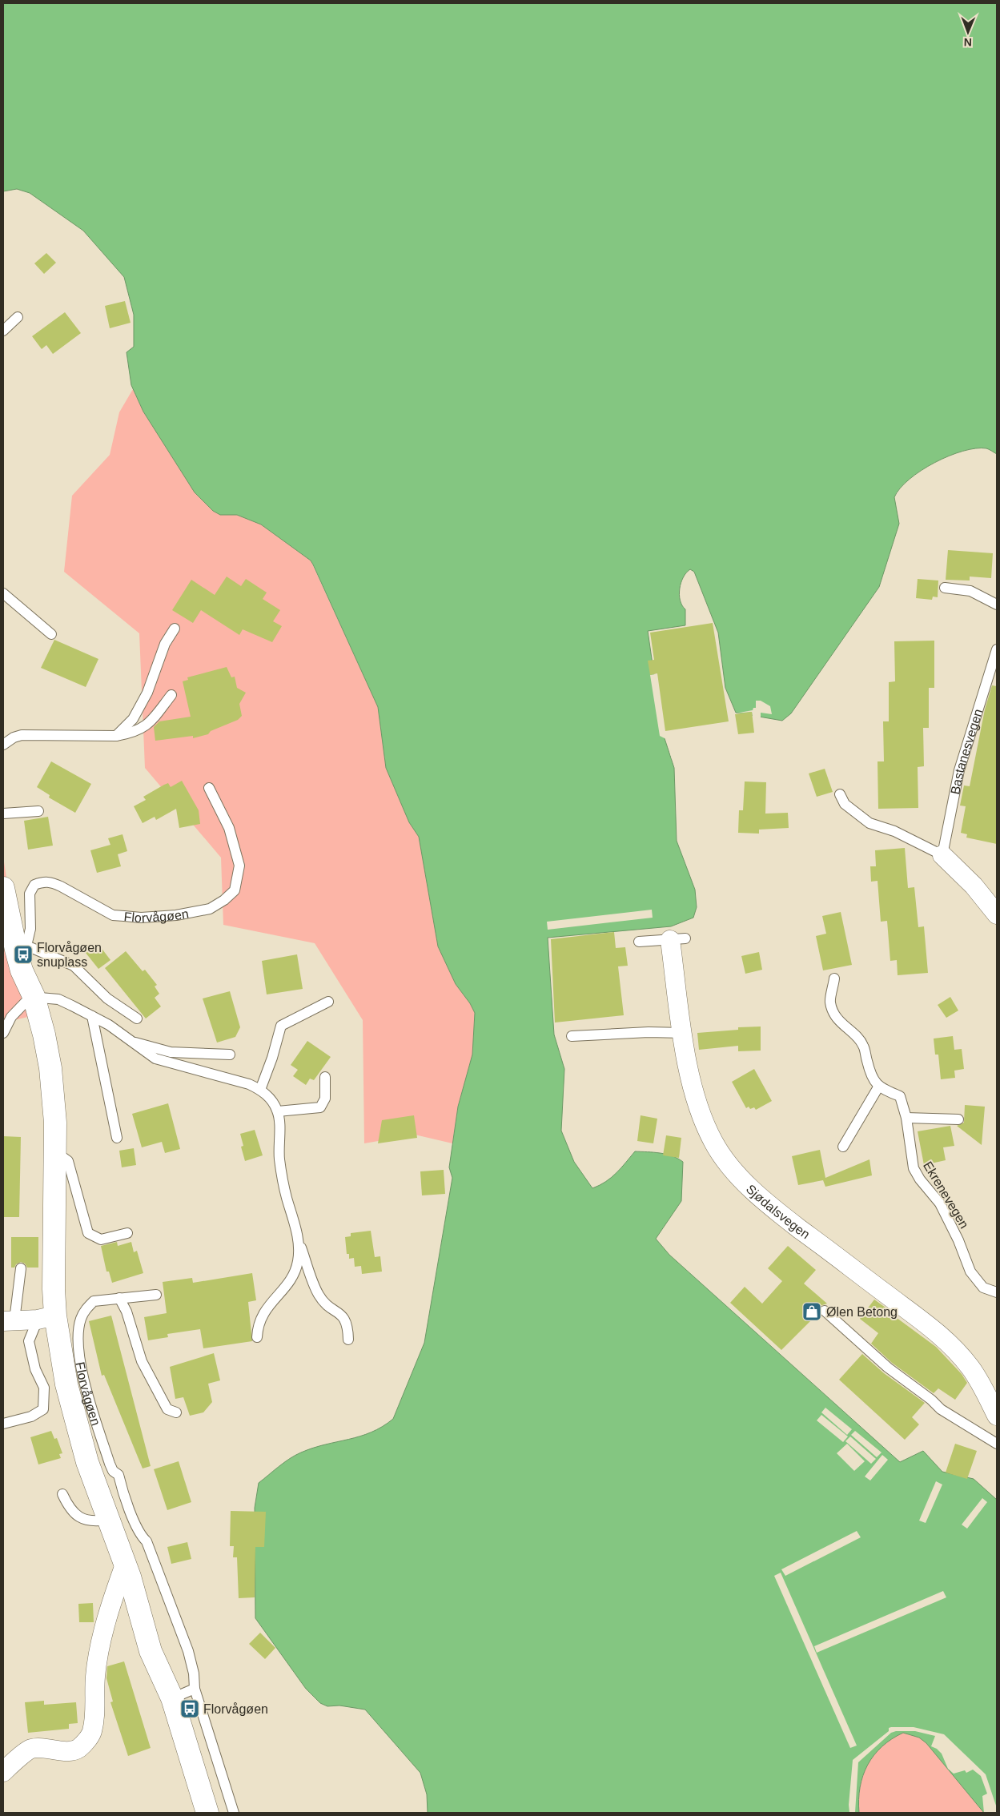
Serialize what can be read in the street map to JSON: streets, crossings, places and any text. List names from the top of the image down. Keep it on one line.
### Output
{"streets":{"main road":["Florvågøen"],"street":["Sjødalsvegen"],"lane":["Bastanesvegen","Ekrenevegen"]},"places":{"bus stop":["Florvågøen snuplass","Florvågøen"],"shop":["Ølen Betong"]},"north":"bottom"}
